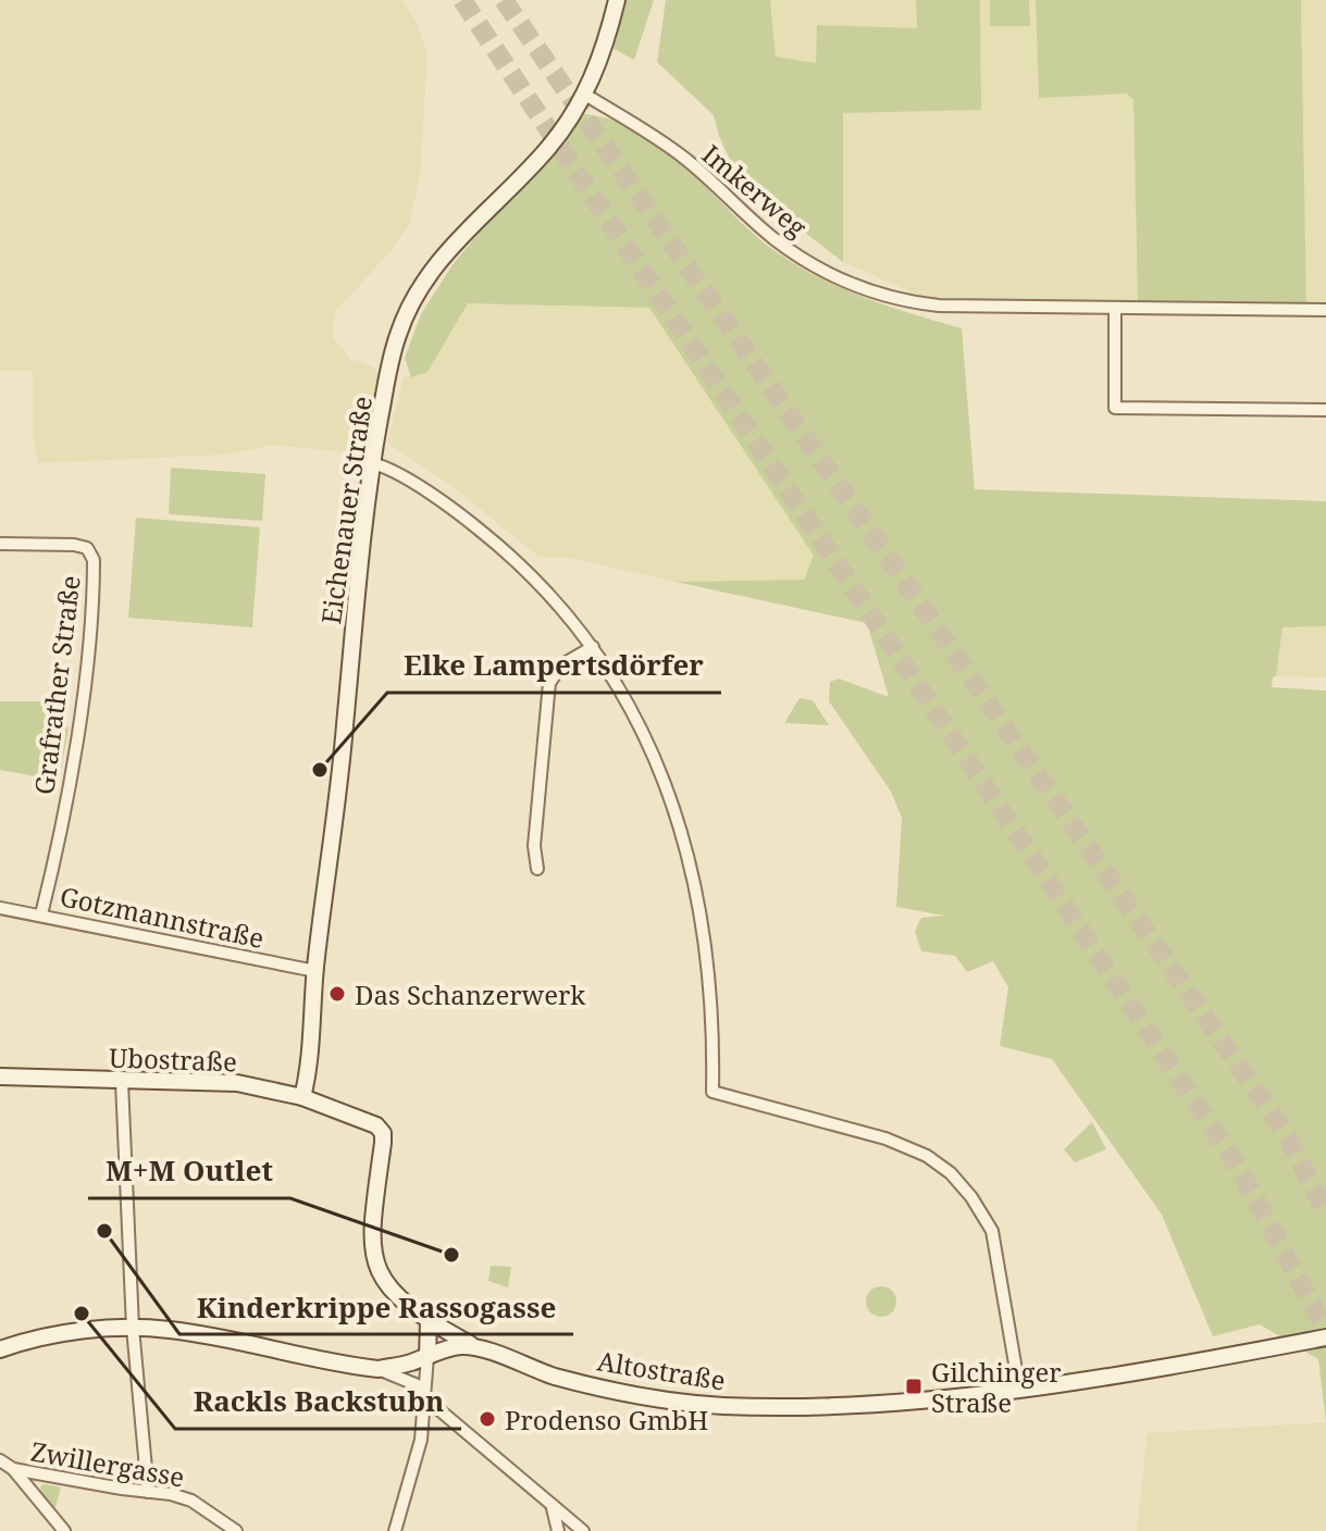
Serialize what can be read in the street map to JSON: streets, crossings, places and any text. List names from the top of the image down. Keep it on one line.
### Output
{"streets":{"street":["Imkerweg","Eichenauer Straße","Grafrather Straße","Gotzmannstraße","Ubostraße","Altostraße","Zwillergasse"]},"crossings":[["Imkerweg","Eichenauer Straße"],["Eichenauer Straße","Gotzmannstraße"],["Eichenauer Straße","Ubostraße"],["Grafrather Straße","Gotzmannstraße"],["Ubostraße","Altostraße"]],"places":{"other":["Elke Lampertsdörfer","Das Schanzerwerk","Kinderkrippe Rassogasse","M+M Outlet","Rackls Backstubn","Prodenso GmbH"],"transit":["Gilchinger Straße"]}}
